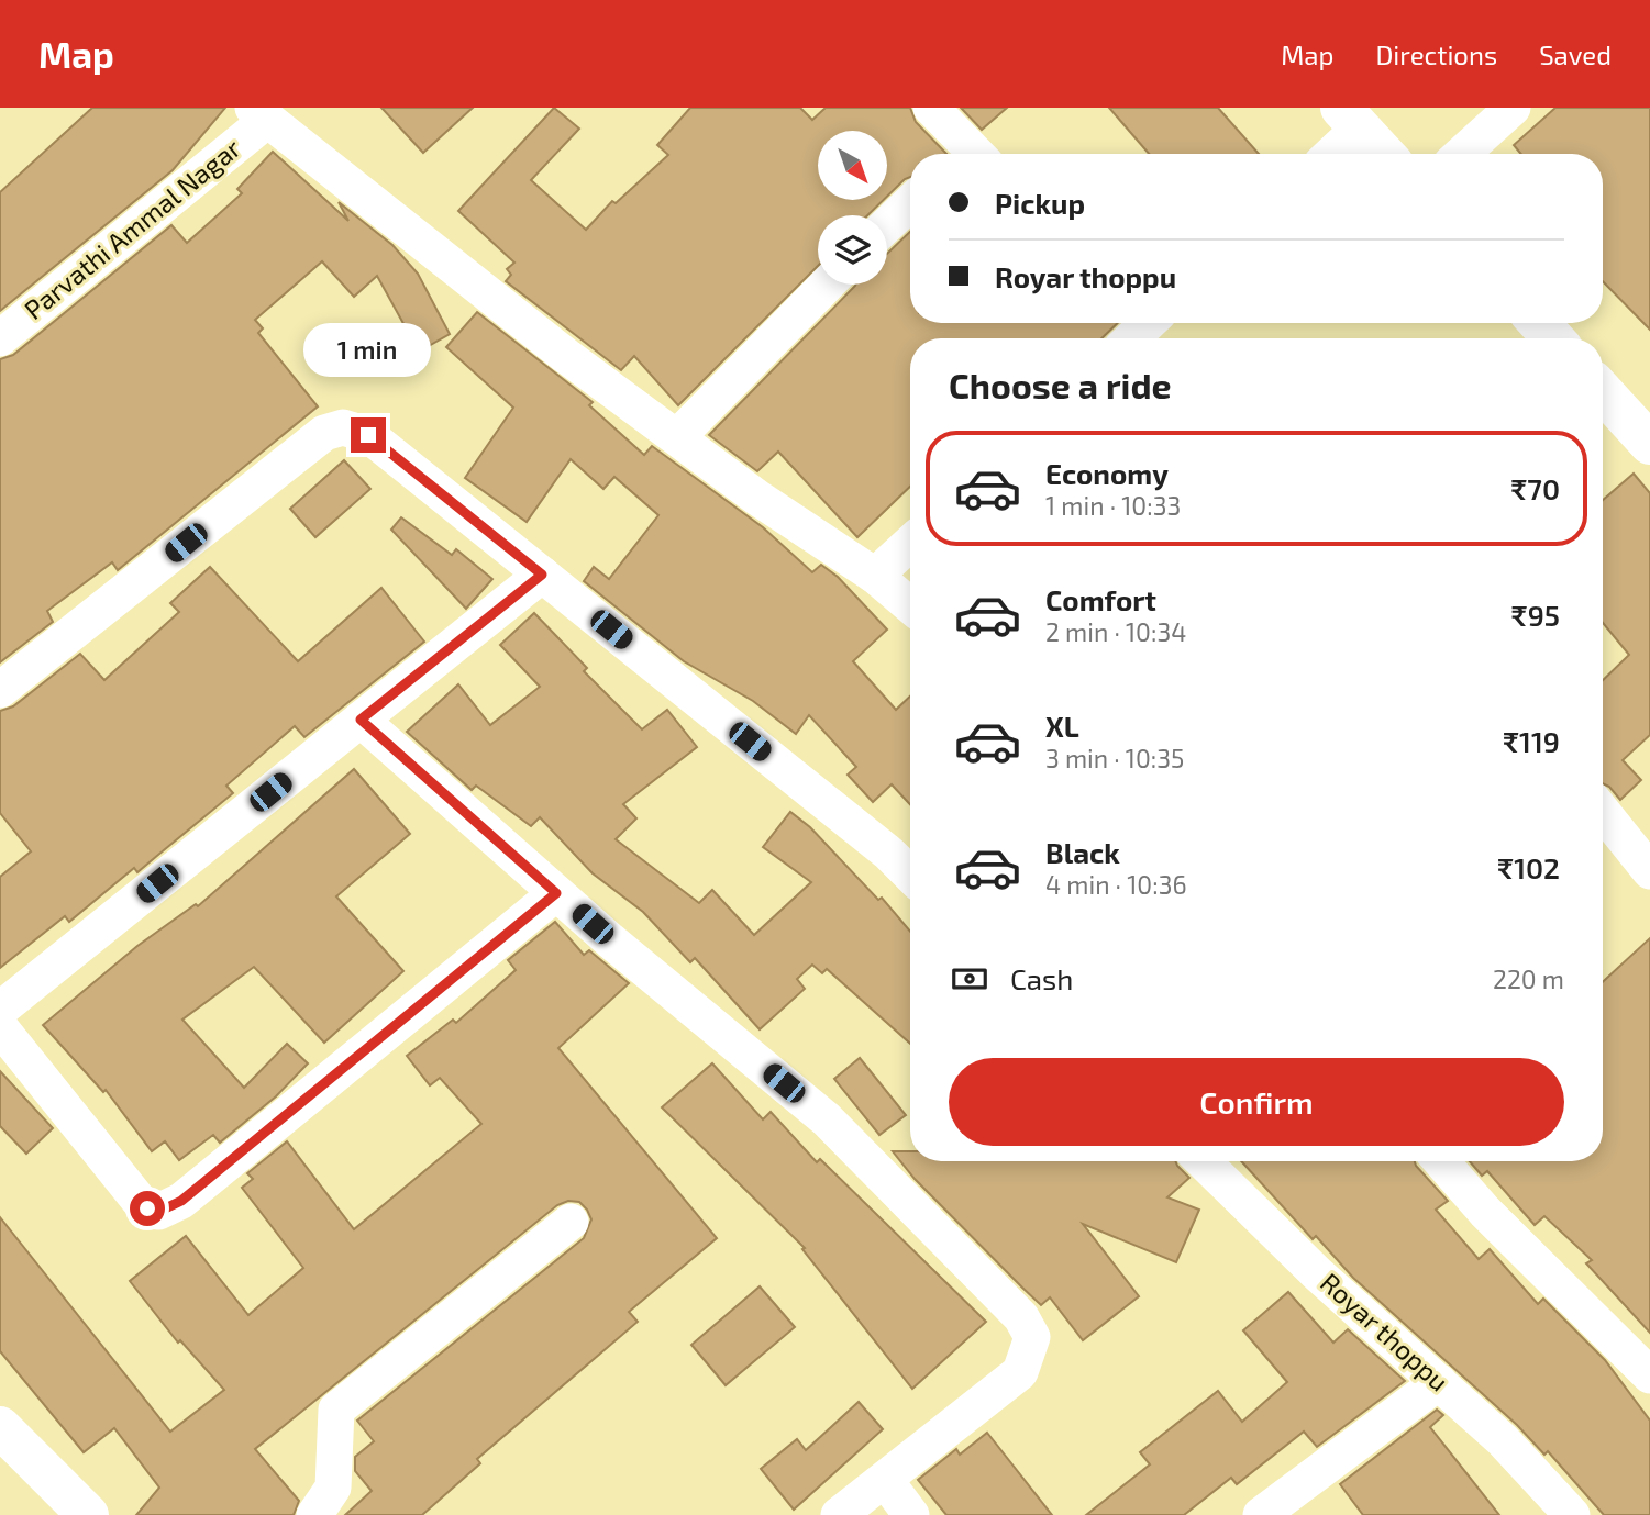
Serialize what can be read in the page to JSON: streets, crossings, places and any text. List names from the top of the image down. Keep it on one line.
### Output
{"streets":{"street":["Parvathi Ammal Nagar","Royar thoppu"]},"north":"bottom right","page":{"header":"Map","nav":["Map","Directions","Saved"],"banner":["Pickup","Royar thoppu"],"bubble":"1 min","heading":"Choose a ride","list":[{"name":"Economy","note":"1 min · 10:33","value":"₹70"},{"name":"Comfort","note":"2 min · 10:34","value":"₹95"},{"name":"XL","note":"3 min · 10:35","value":"₹119"},{"name":"Black","note":"4 min · 10:36","value":"₹102"}],"pay":["Cash","220 m"],"buttons":"Confirm"}}
